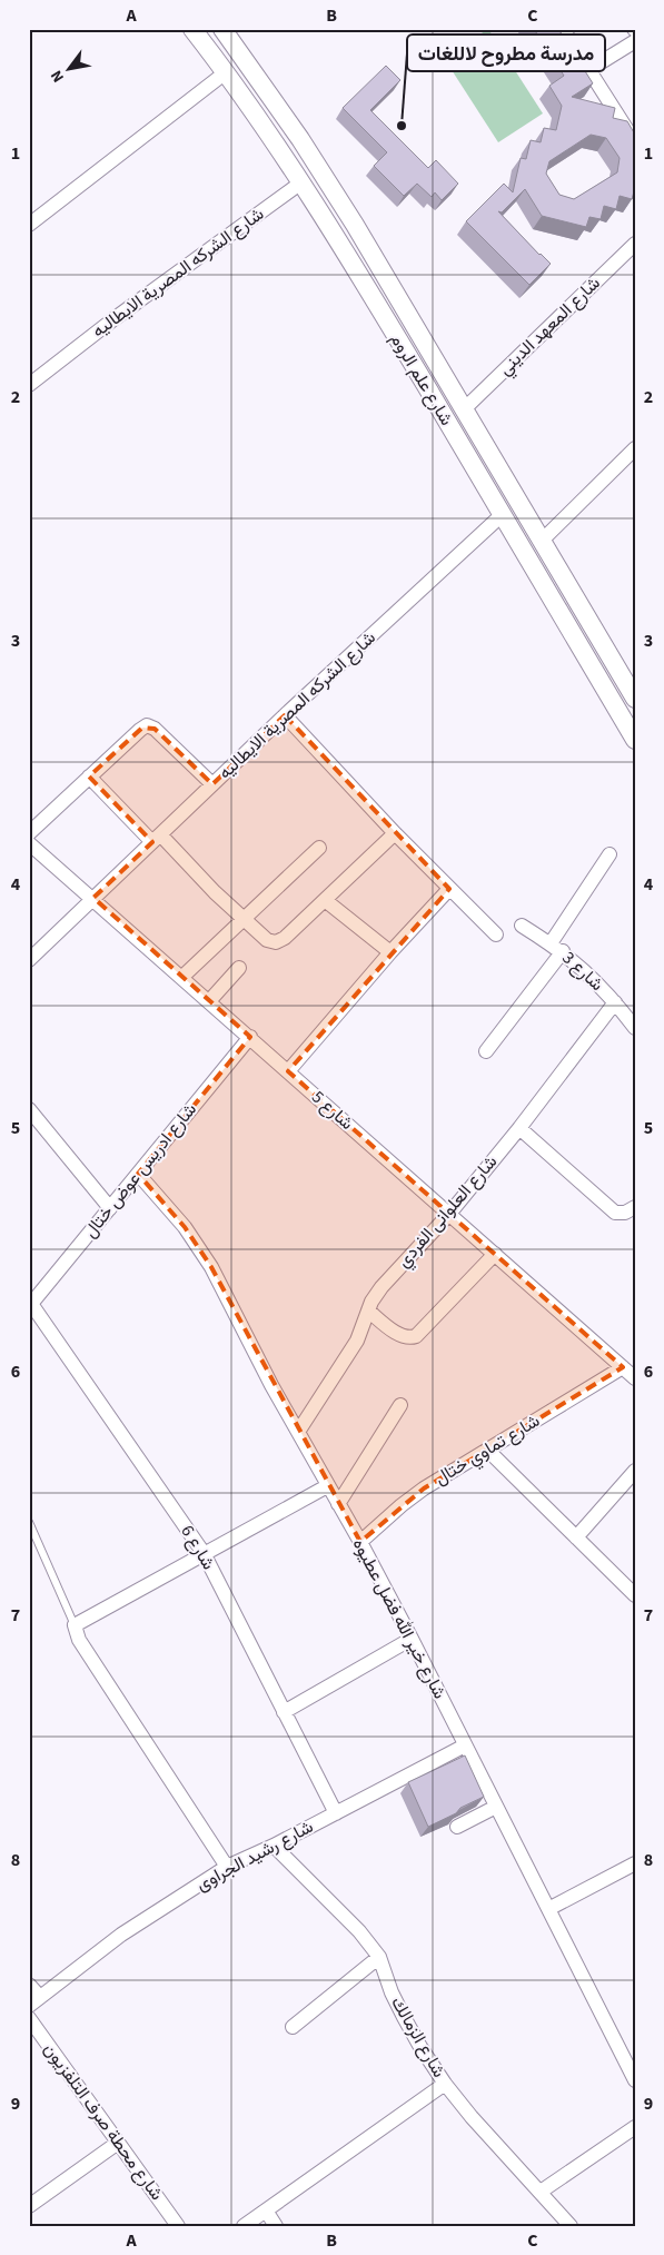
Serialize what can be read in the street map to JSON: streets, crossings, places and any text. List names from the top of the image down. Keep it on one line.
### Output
{"streets":{"street":["شارع الشركه المصرية الايطاليه","شارع المعهد الديني","شارع علم الروم","شارع 3","شارع 5","شارع ادريس عوض ختال","شارع العلوانى الفردي","شارع تماوي ختال","شارع 6","شارع خير الله فضل عطيوه","شارع رشيد الجراوى","شارع الزمالك","شارع محطة صرف التلفزيون"]},"crossings":[["شارع الشركه المصرية الايطاليه","شارع علم الروم"],["شارع الشركه المصرية الايطاليه","شارع 5"],["شارع المعهد الديني","شارع علم الروم"],["شارع 3","شارع العلوانى الفردي"],["شارع 5","شارع ادريس عوض ختال"],["شارع 5","شارع العلوانى الفردي"],["شارع 5","شارع تماوي ختال"],["شارع ادريس عوض ختال","شارع 6"],["شارع ادريس عوض ختال","شارع خير الله فضل عطيوه"],["شارع العلوانى الفردي","شارع خير الله فضل عطيوه"],["شارع تماوي ختال","شارع خير الله فضل عطيوه"],["شارع 6","شارع رشيد الجراوى"],["شارع خير الله فضل عطيوه","شارع رشيد الجراوى"],["شارع رشيد الجراوى","شارع الزمالك"]],"places":["مدرسة مطروح لاللغات"],"north":"bottom left","grid":{"columns":["A","B","C"],"rows":["1","2","3","4","5","6","7","8","9"]}}
